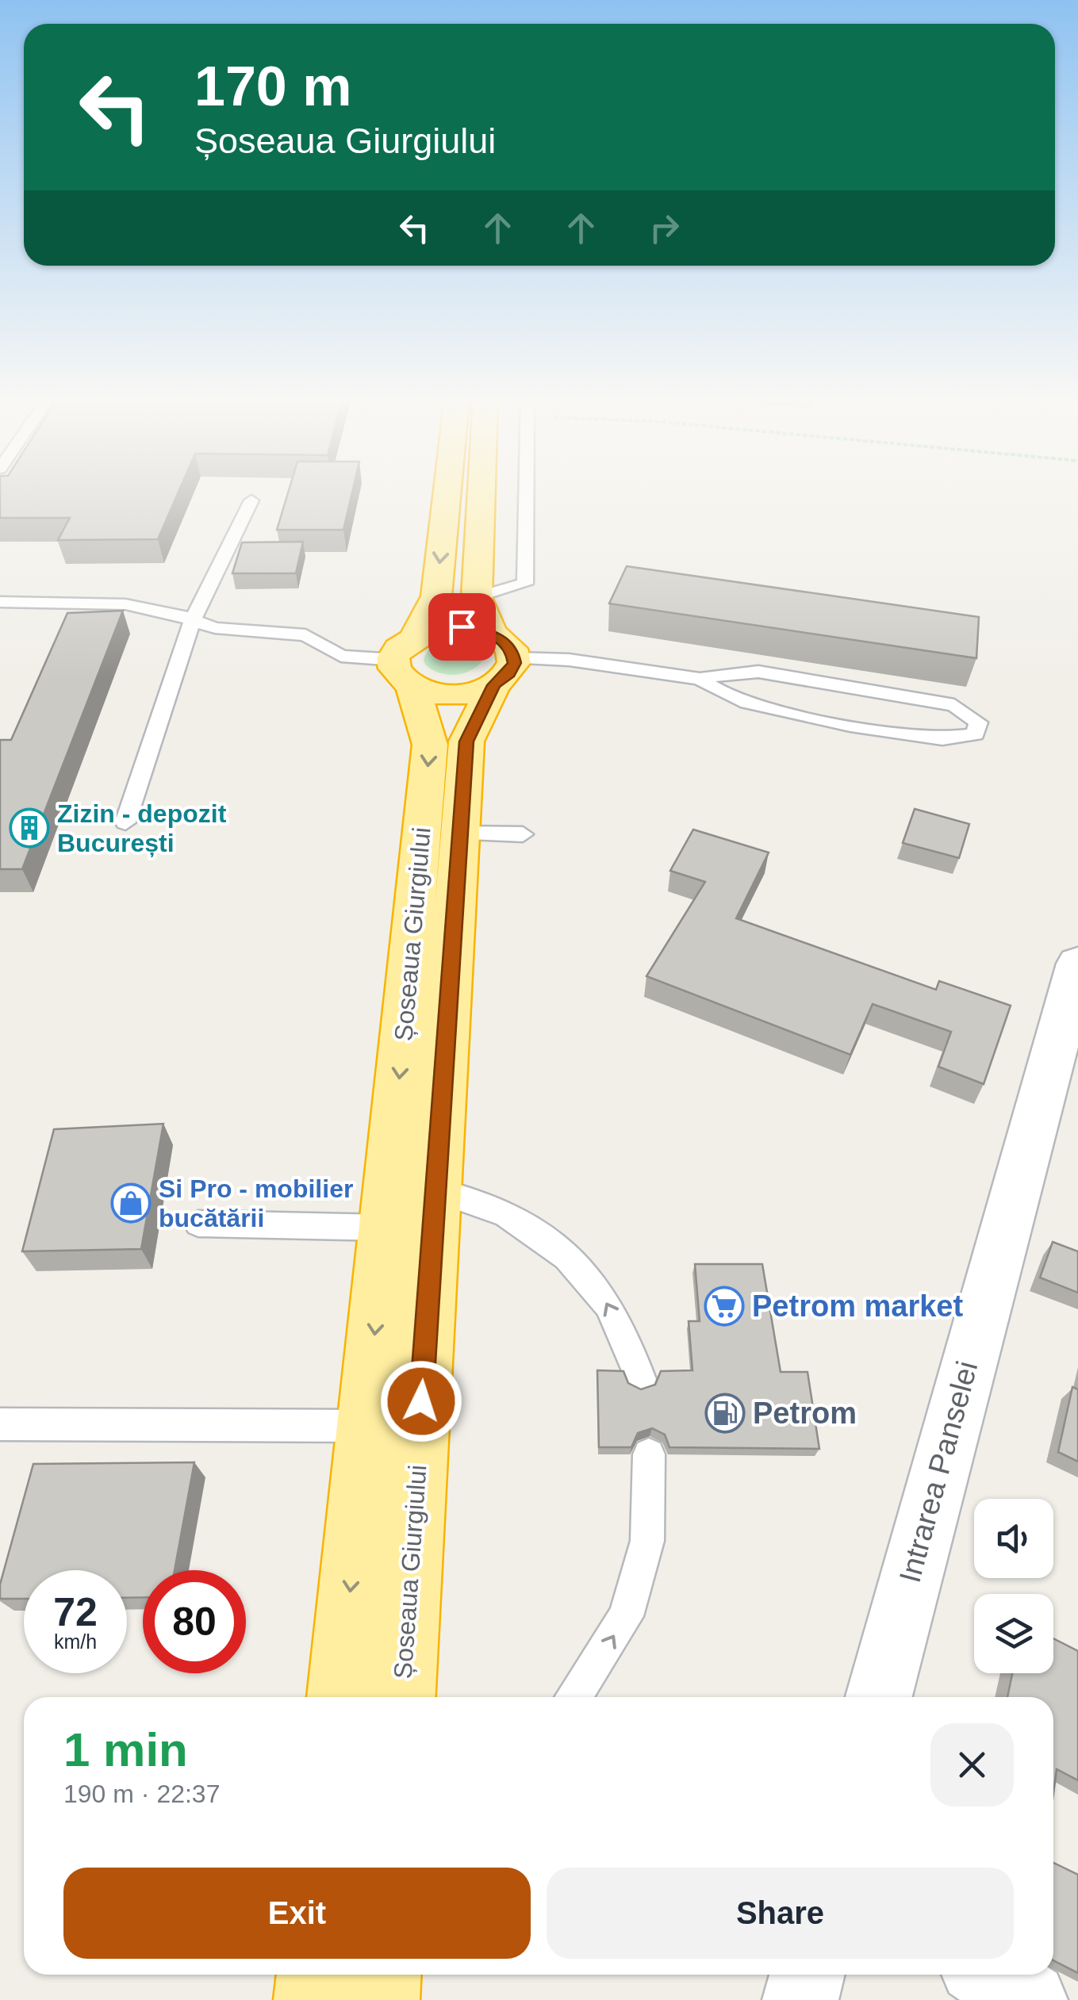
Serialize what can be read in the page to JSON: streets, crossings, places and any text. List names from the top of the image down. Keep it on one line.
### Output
{"streets":{"highway":["Șoseaua Giurgiului"],"street":["Intrarea Panselei"]},"places":{"building":["Zizin - depozit București"],"shop":["Si Pro - mobilier bucătării"],"supermarket":["Petrom market"],"fuel station":["Petrom"]},"page":{"turn":["170 m","Șoseaua Giurgiului"],"speed":"72 km/h","limit":"80","heading":["1 min","190 m · 22:37"],"buttons":["Exit","Share"]}}
